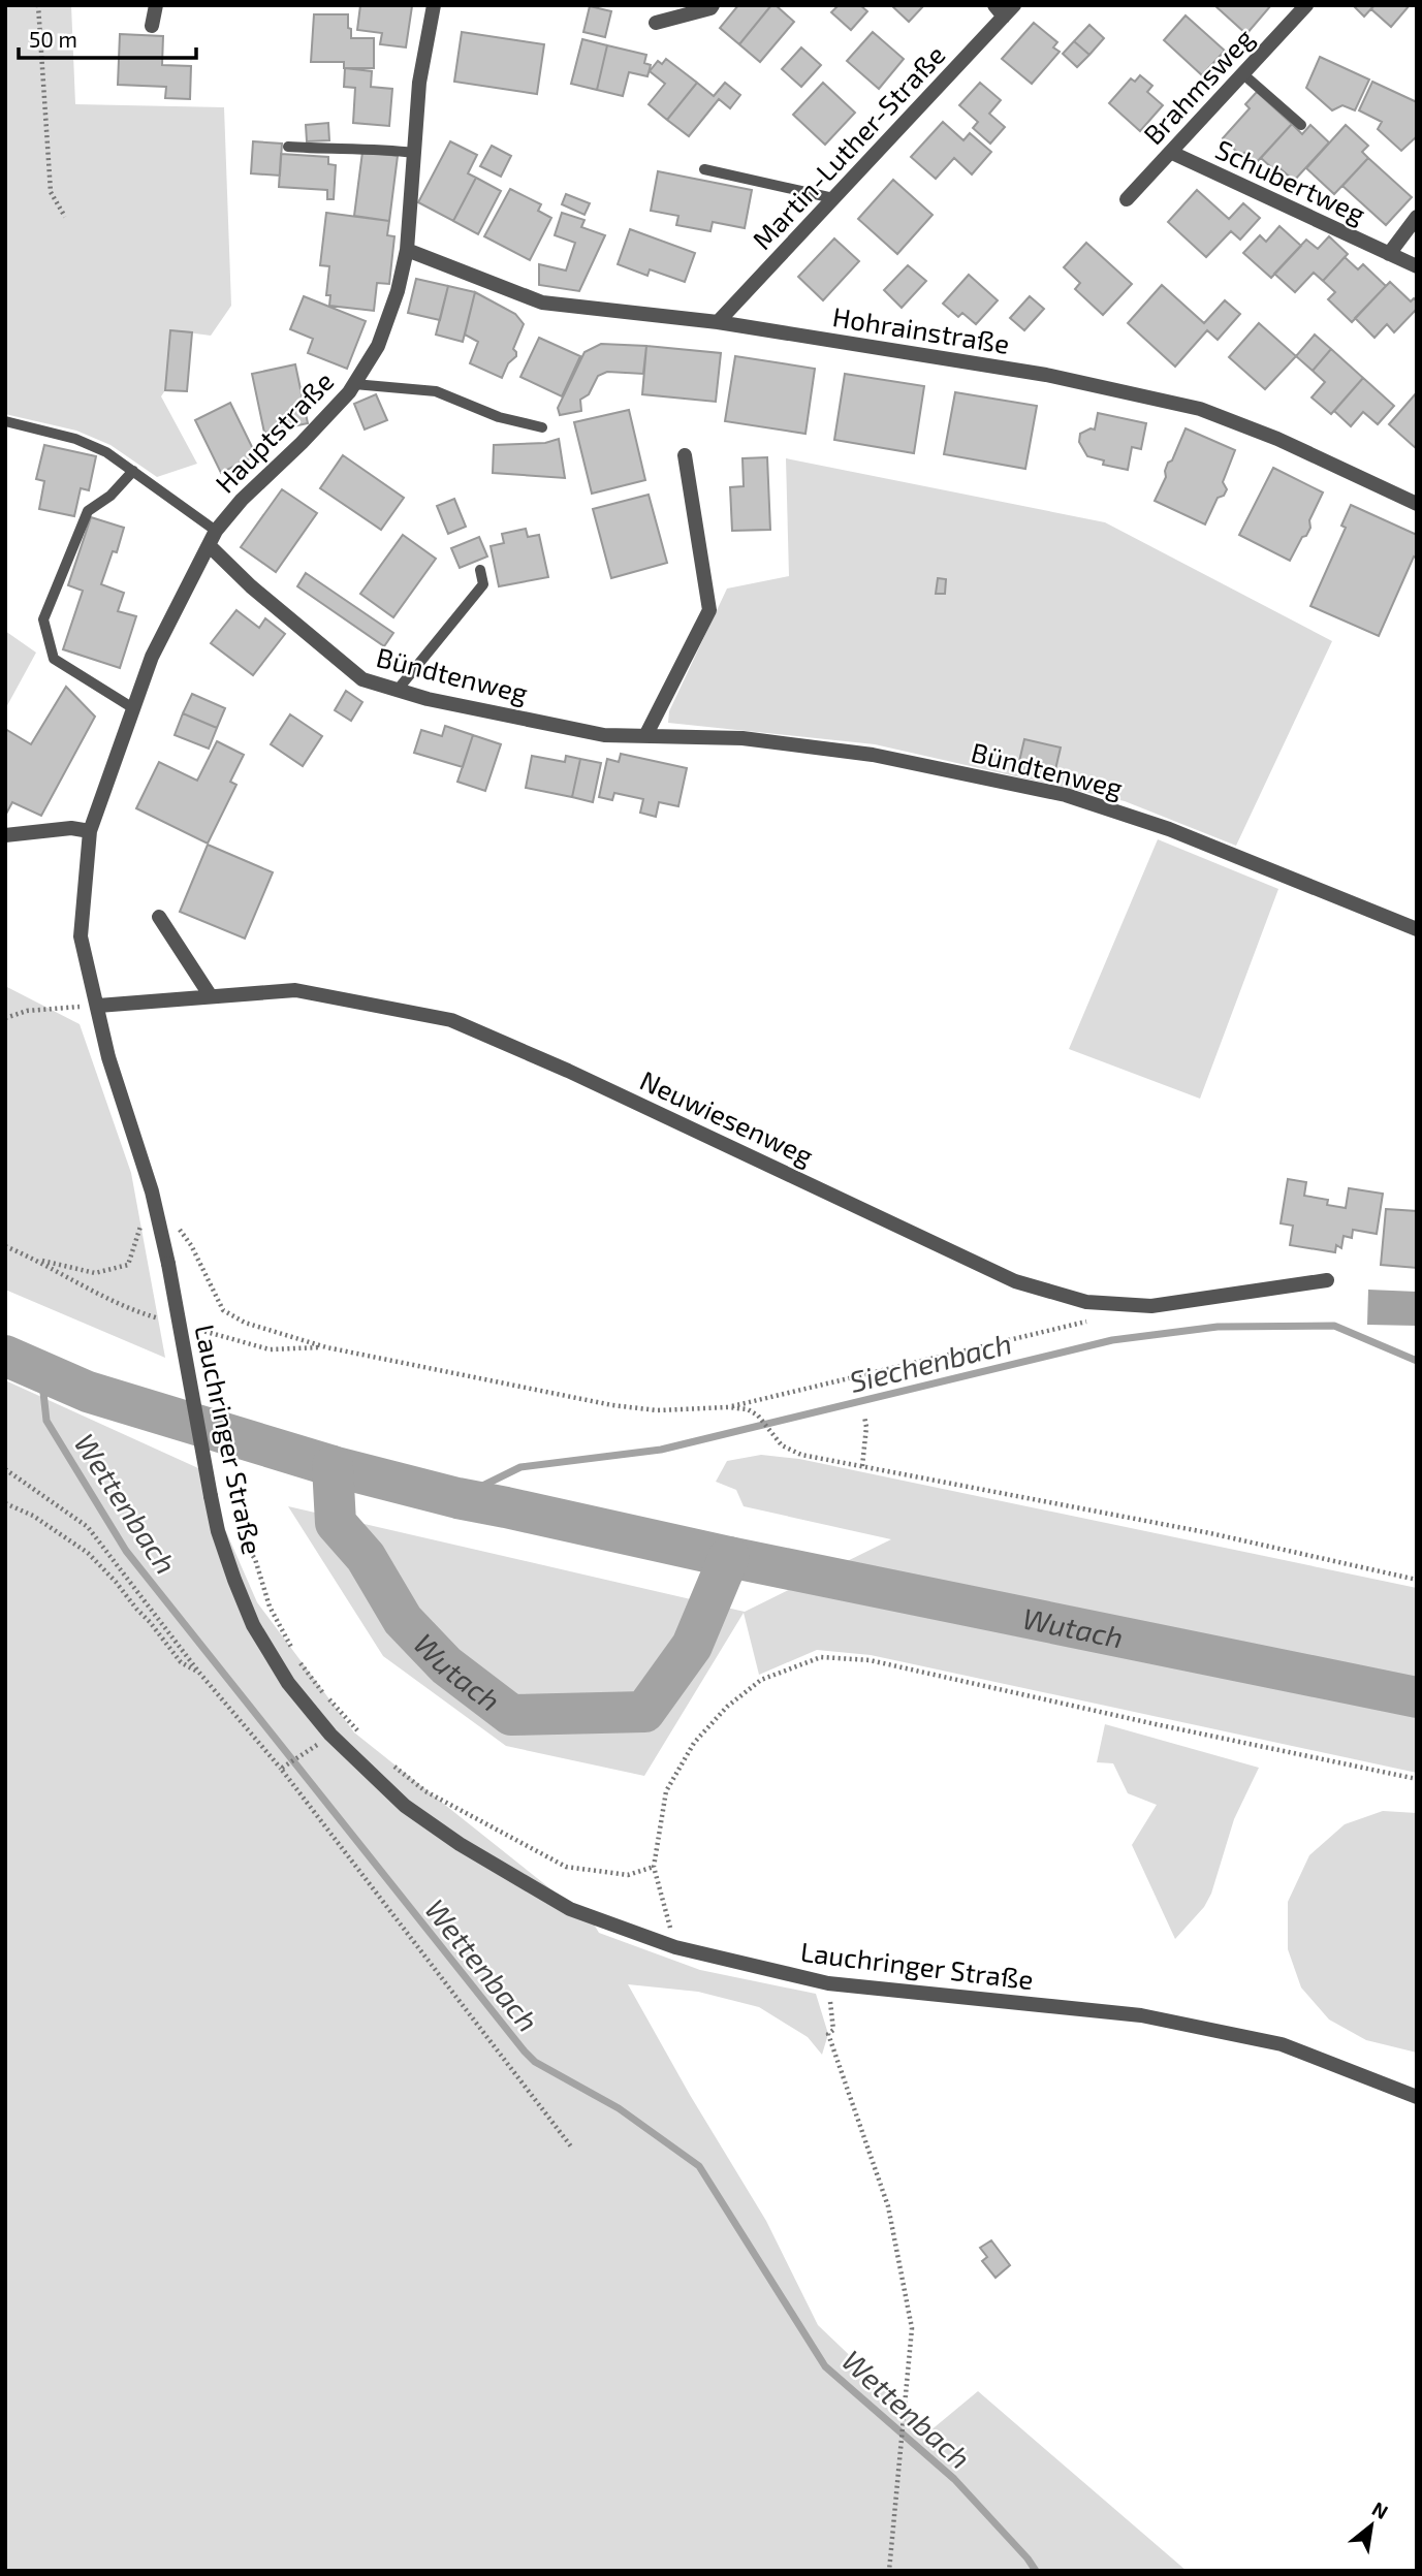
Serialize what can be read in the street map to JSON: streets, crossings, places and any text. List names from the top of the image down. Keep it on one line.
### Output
{"streets":{"street":["Brahmsweg","Martin-Luther-Straße","Schubertweg","Hohrainstraße","Hauptstraße","Bündtenweg","Neuwiesenweg","Lauchringer Straße"]},"crossings":[["Brahmsweg","Schubertweg"],["Martin-Luther-Straße","Hohrainstraße"],["Hohrainstraße","Hauptstraße"],["Hauptstraße","Bündtenweg"],["Hauptstraße","Neuwiesenweg"],["Hauptstraße","Lauchringer Straße"],["Neuwiesenweg","Lauchringer Straße"]],"water":["Siechenbach","Wettenbach","Wutach"],"scale_bar":"50 m","north":"top right"}
